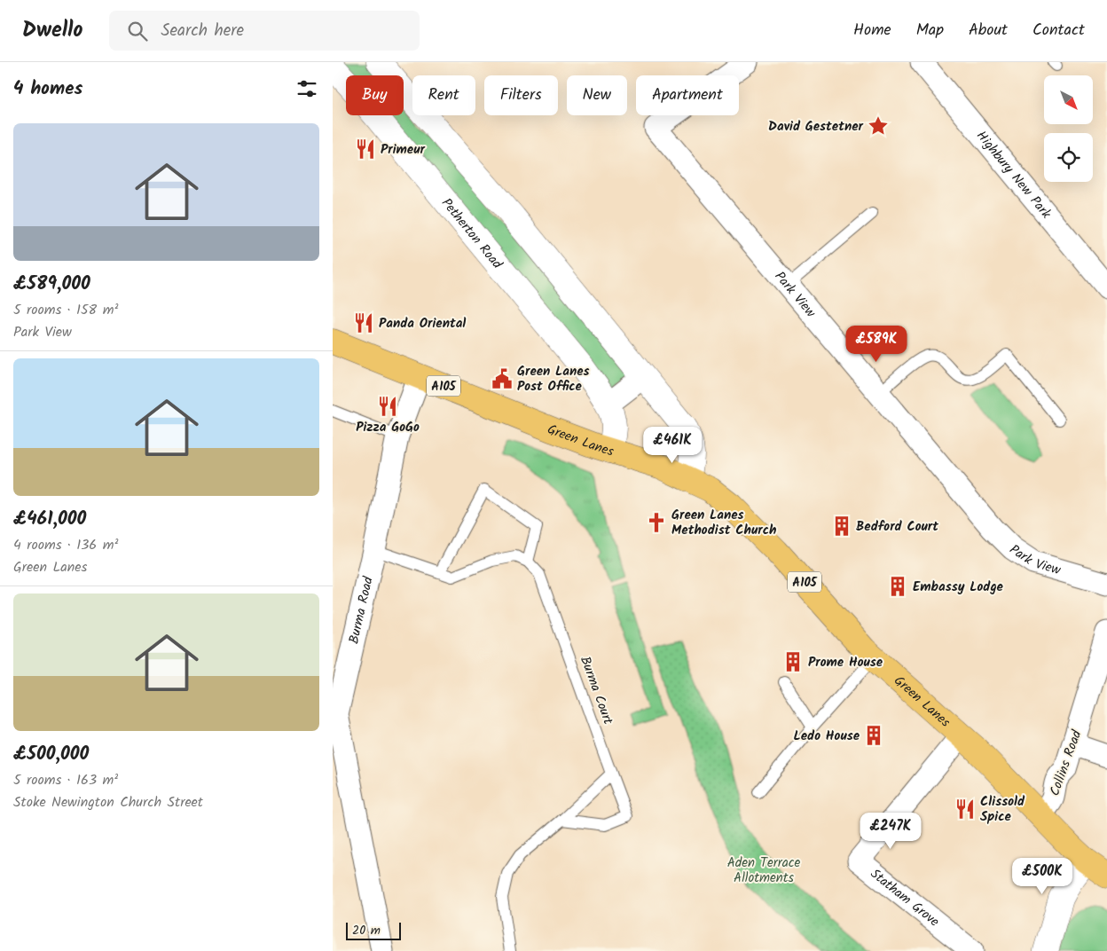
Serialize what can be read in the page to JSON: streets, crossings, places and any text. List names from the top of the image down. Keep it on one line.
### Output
{"streets":{"main road":["A105","Green Lanes"],"street":["Highbury New Park","Petherton Road","Park View","Burma Road","Collins Road","Statham Grove"],"lane":["Burma Court"]},"crossings":[["Petherton Road","Green Lanes"],["Green Lanes","Burma Road"],["Green Lanes","Collins Road"],["Green Lanes","Statham Grove"]],"parks":["Aden Terrace Allotments"],"places":{"place":["David Gestetner"],"restaurant":["Primeur","Panda Oriental","Pizza GoGo","Clissold Spice"],"public building":["Green Lanes Post Office"],"church":["Green Lanes Methodist Church"],"building":["Bedford Court","Embassy Lodge","Prome House","Ledo House"]},"scale_bar":"20 m","north":"bottom right","page":{"header":"Dwello","search":"Search here","nav":["Home","Map","About","Contact"],"heading":"4 homes","chip":["Buy","Rent","Filters","New","Apartment"],"list":[{"name":"£589,000","note":"5 rooms · 158 m² · Park View"},{"name":"£461,000","note":"4 rooms · 136 m² · Green Lanes"},{"name":"£500,000","note":"5 rooms · 163 m² · Stoke Newington Church Street"}],"price":["£589K","£461K","£247K","£500K"],"scale":"20 m"}}
